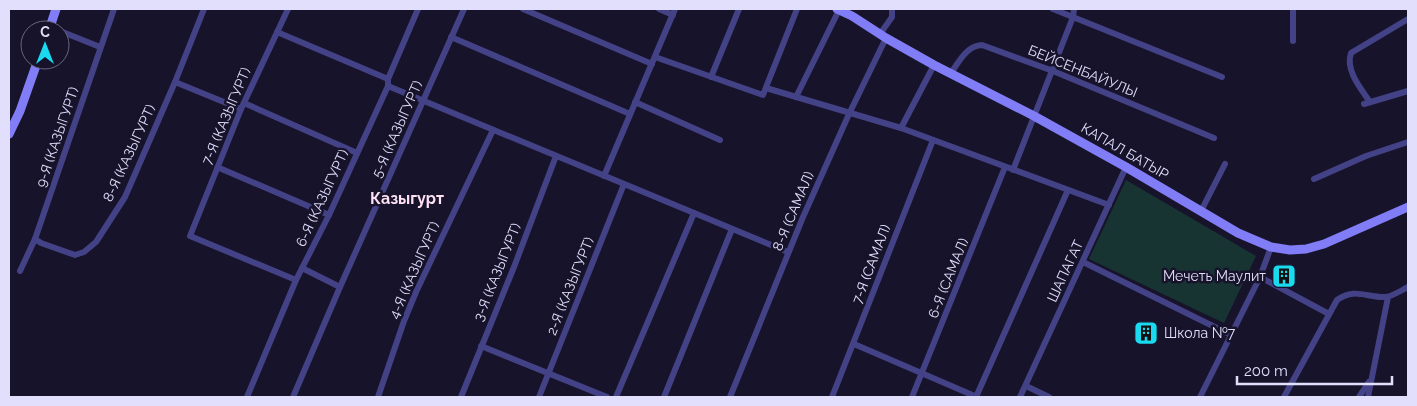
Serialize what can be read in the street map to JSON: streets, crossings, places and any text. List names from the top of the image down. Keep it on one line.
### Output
{"streets":{"main road":["КАПАЛ БАТЫР"],"street":["БЕЙСЕНБАЙУЛЫ","7-Я (КАЗЫГУРТ)","5-Я (КАЗЫГУРТ)","9-Я (КАЗЫГУРТ)","8-Я (КАЗЫГУРТ)","6-Я (КАЗЫГУРТ)","8-Я (САМАЛ)","7-Я (САМАЛ)","4-Я (КАЗЫГУРТ)","ШАПАГАТ","3-Я (КАЗЫГУРТ)","6-Я (САМАЛ)","2-Я (КАЗЫГУРТ)"]},"crossings":[["БЕЙСЕНБАЙУЛЫ","КАПАЛ БАТЫР"],["7-Я (КАЗЫГУРТ)","6-Я (КАЗЫГУРТ)"],["9-Я (КАЗЫГУРТ)","8-Я (КАЗЫГУРТ)"],["КАПАЛ БАТЫР","8-Я (САМАЛ)"],["КАПАЛ БАТЫР","ШАПАГАТ"]],"districts":["Казыгурт"],"places":{"building":["Мечеть Маулит","Школа №7"]},"scale_bar":"200 m","north":"top"}
